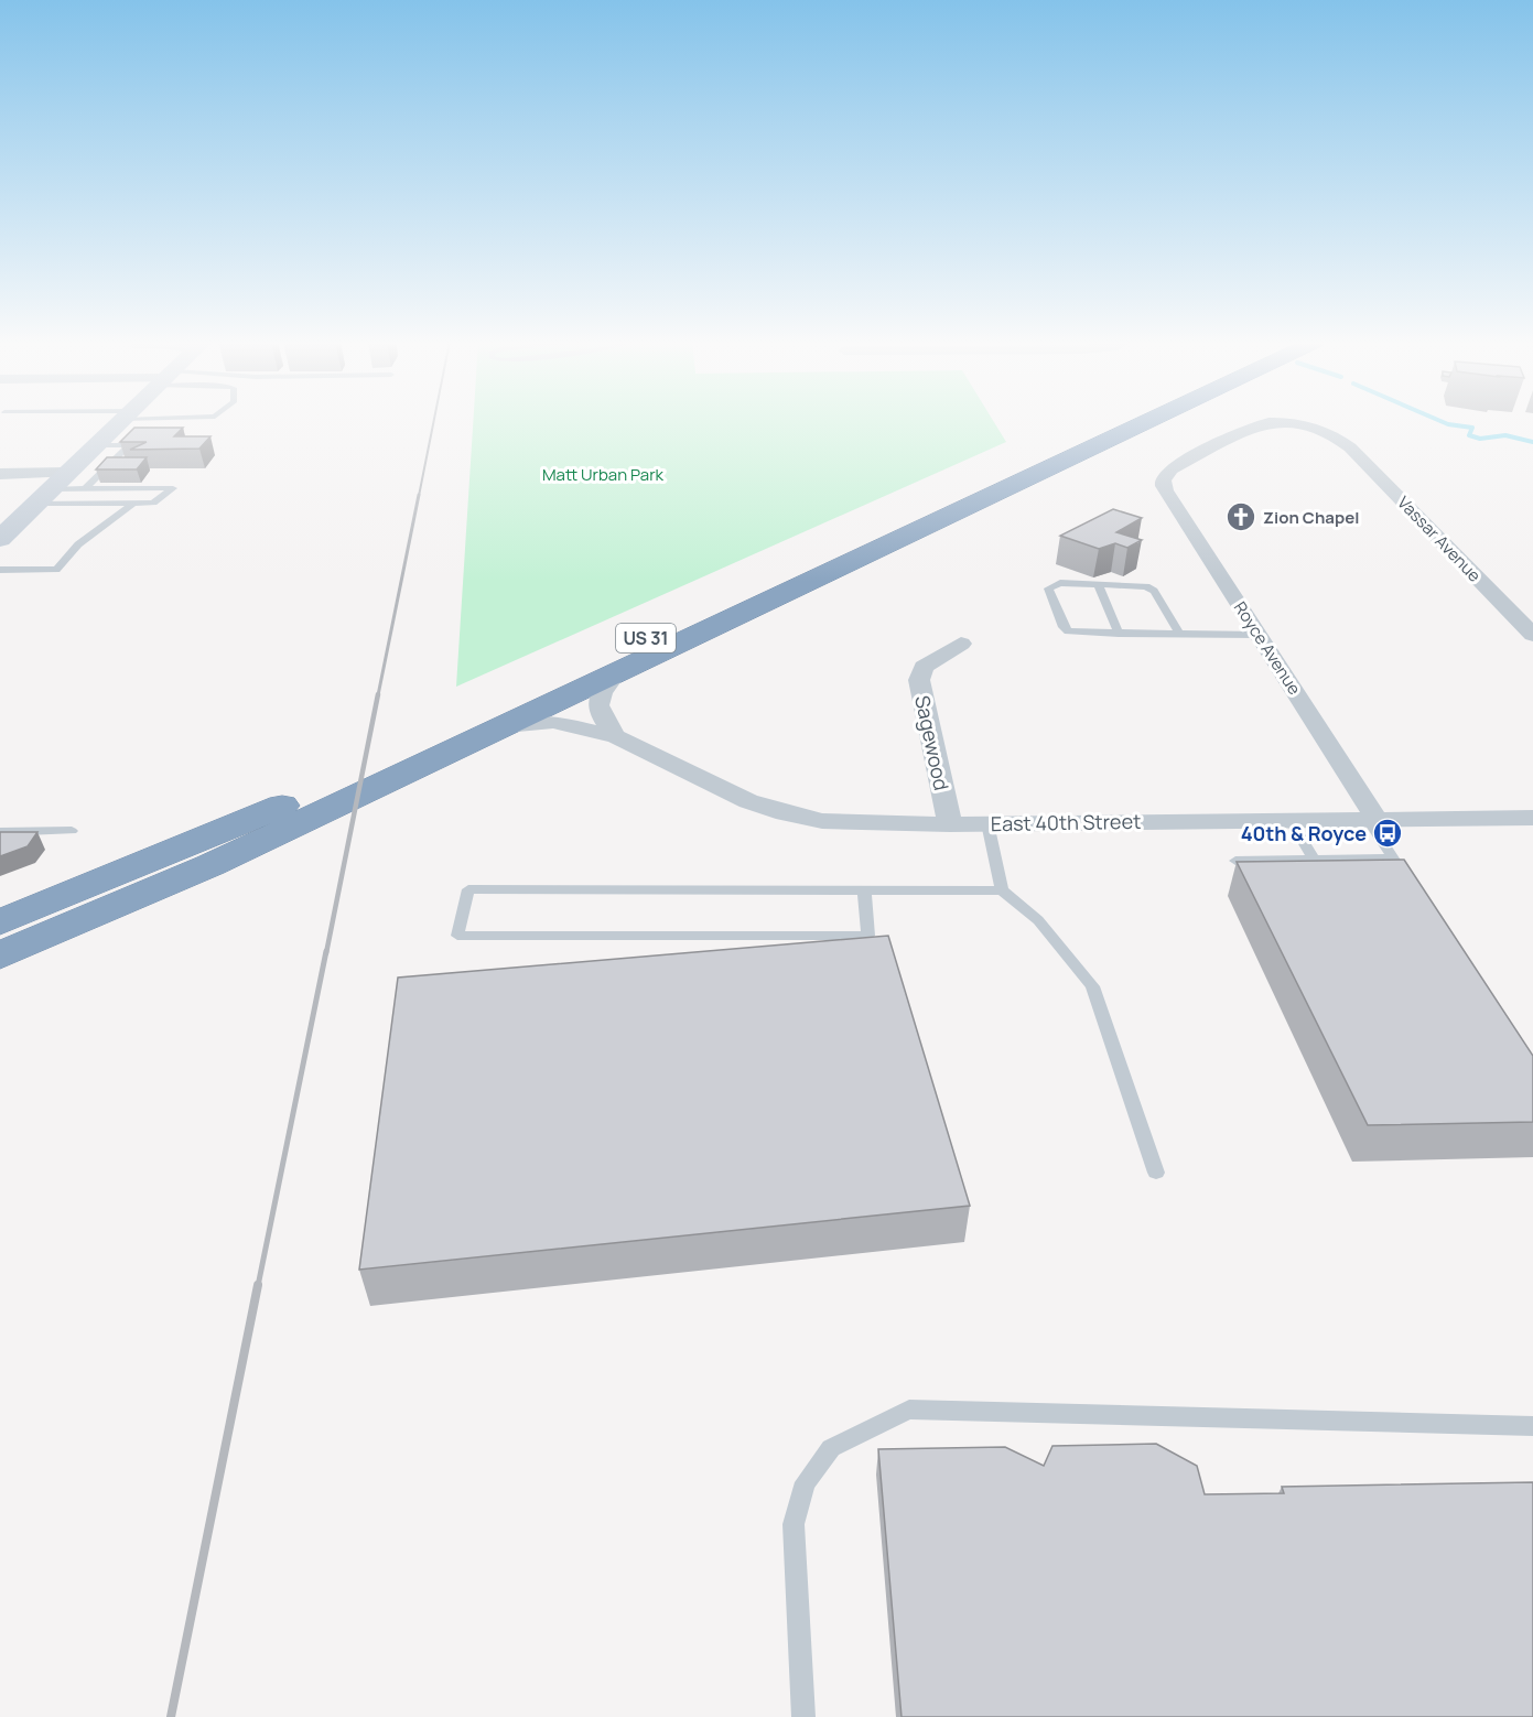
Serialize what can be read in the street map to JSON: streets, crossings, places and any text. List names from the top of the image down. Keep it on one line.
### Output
{"streets":{"highway":["US 31"],"street":["Vassar Avenue","Royce Avenue","Sagewood","East 40th Street"]},"crossings":[["Vassar Avenue","Royce Avenue"],["US 31","East 40th Street"],["Royce Avenue","East 40th Street"],["Sagewood","East 40th Street"]],"parks":["Matt Urban Park"],"places":{"church":["Zion Chapel"],"bus stop":["40th & Royce"]}}
